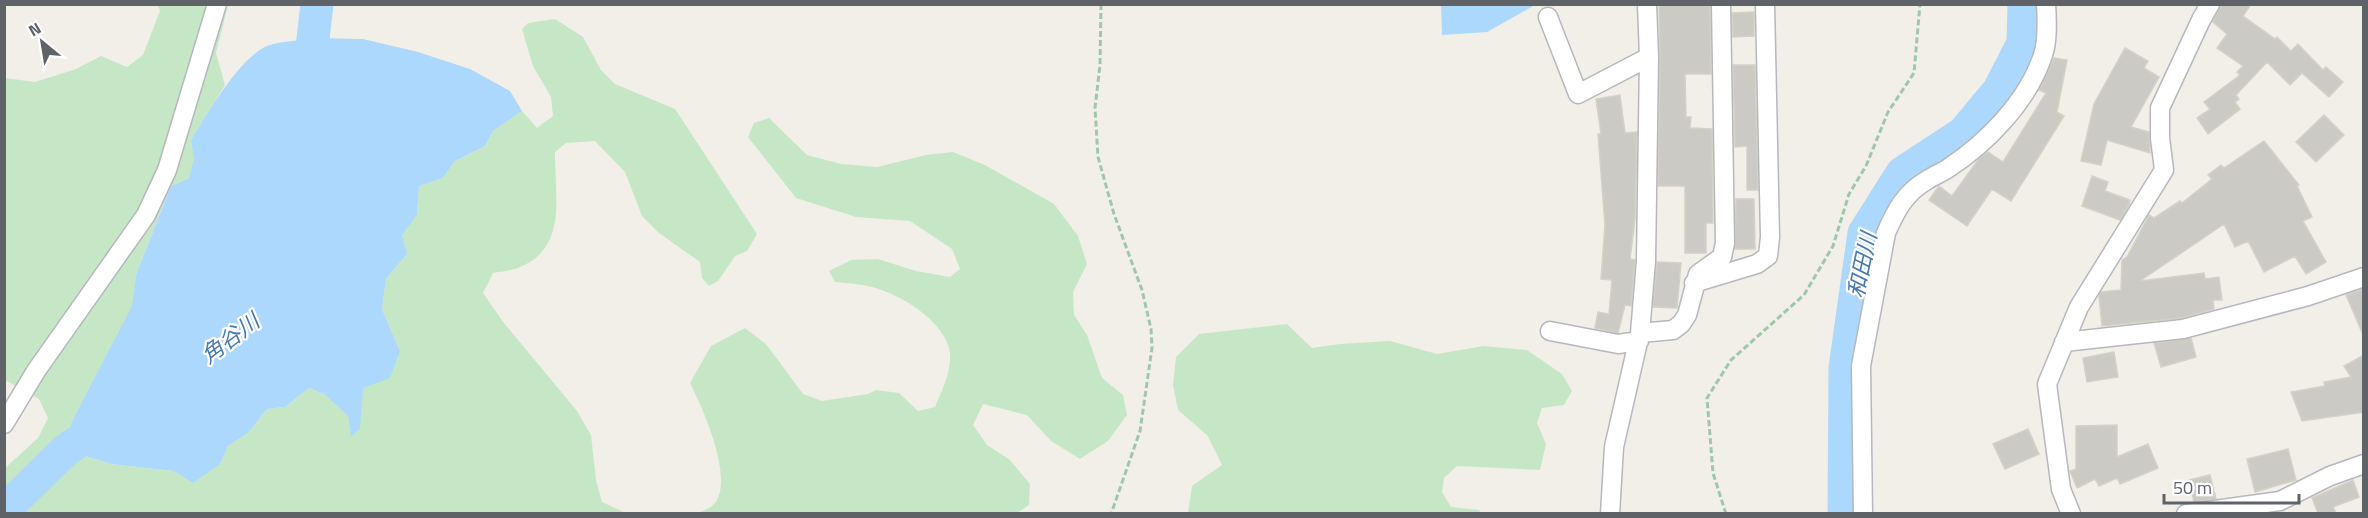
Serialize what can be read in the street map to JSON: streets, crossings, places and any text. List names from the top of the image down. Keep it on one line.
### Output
{"water":["和田川","角谷川"],"scale_bar":"50 m","north":"top left"}
